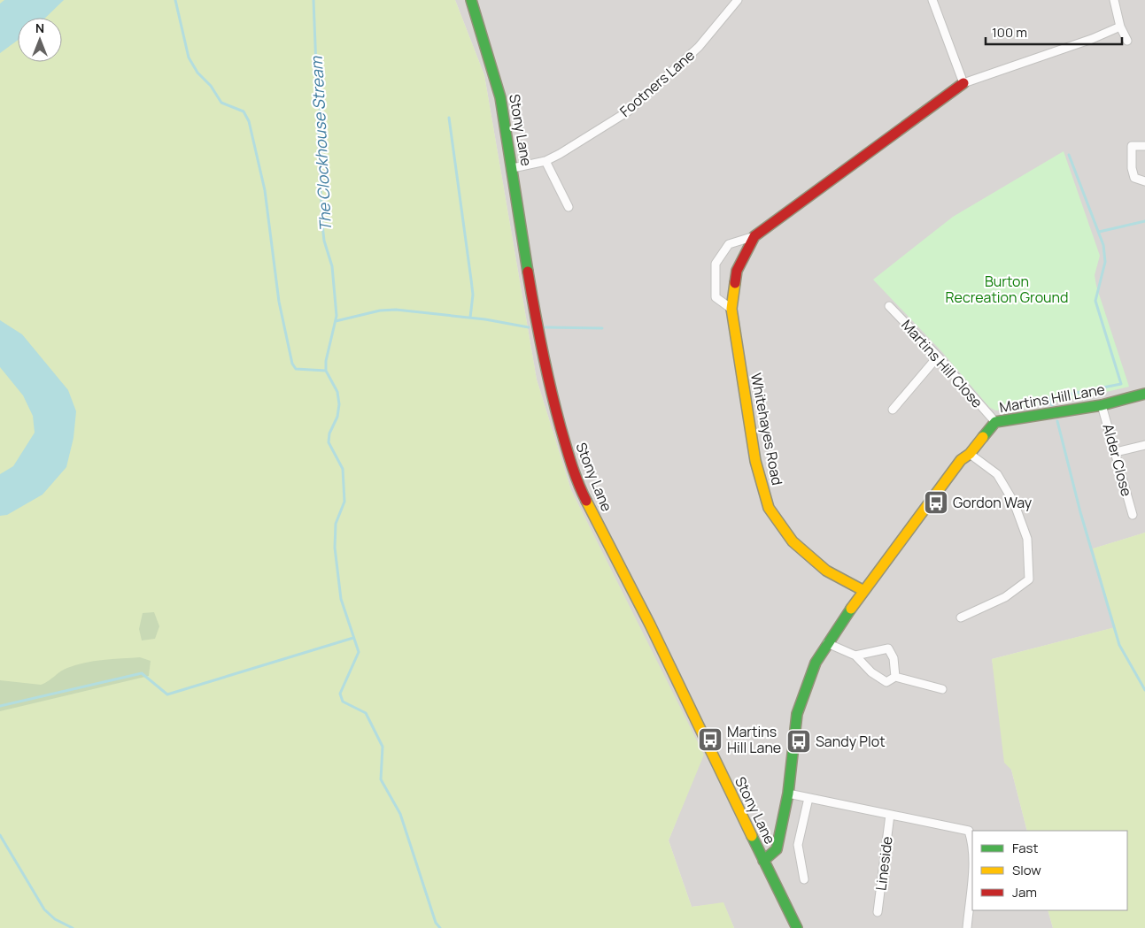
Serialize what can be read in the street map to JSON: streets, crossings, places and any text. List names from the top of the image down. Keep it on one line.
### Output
{"streets":{"street":["Footners Lane","Stony Lane","Martins Hill Close","Martins Hill Lane","Whitehayes Road","Alder Close","Lineside"]},"crossings":[["Footners Lane","Stony Lane"],["Stony Lane","Martins Hill Lane"],["Martins Hill Close","Martins Hill Lane"],["Martins Hill Lane","Whitehayes Road"],["Martins Hill Lane","Alder Close"]],"water":["The Clockhouse Stream"],"parks":["Burton Recreation Ground"],"places":{"bus stop":["Gordon Way","Martins Hill Lane","Sandy Plot"]},"legend":["Fast","Slow","Jam"],"scale_bar":"100 m","north":"top"}
